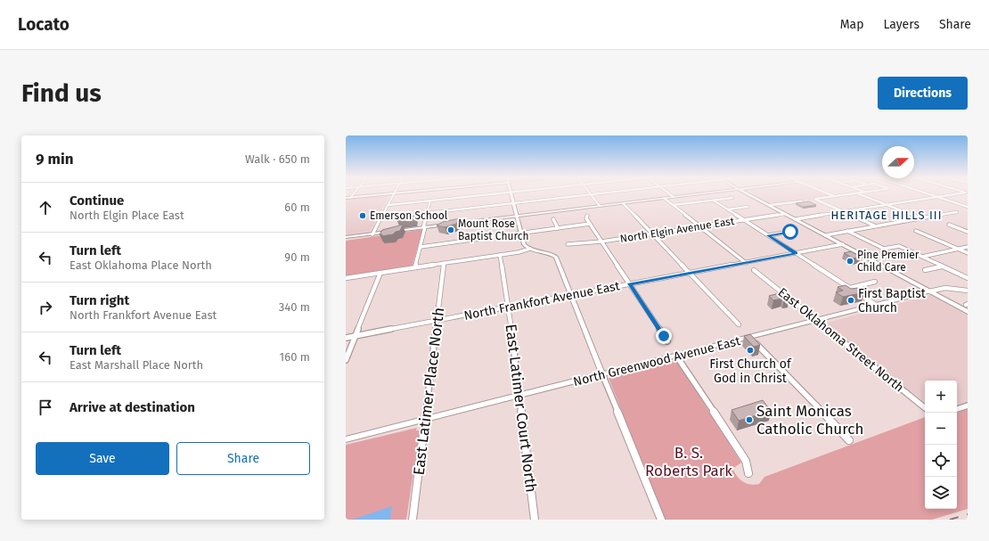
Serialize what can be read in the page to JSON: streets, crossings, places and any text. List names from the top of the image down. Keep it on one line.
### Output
{"streets":{"street":["North Elgin Avenue East","North Frankfort Avenue East","East Oklahoma Street North","North Greenwood Avenue East","East Latimer Place North","East Latimer Court North"]},"crossings":[["North Frankfort Avenue East","East Latimer Place North"],["North Frankfort Avenue East","East Latimer Court North"],["East Oklahoma Street North","North Greenwood Avenue East"],["North Greenwood Avenue East","East Latimer Place North"],["North Greenwood Avenue East","East Latimer Court North"]],"districts":["HERITAGE HILLS III"],"parks":["B. S. Roberts Park"],"places":["Emerson School","Mount Rose Baptist Church","Pine Premier Child Care","First Baptist Church","First Church of God in Christ","Saint Monicas Catholic Church"],"north":"right","page":{"header":"Locato","nav":["Map","Layers","Share"],"buttons":["Directions",["Save","Share"]],"title":"Find us","heading":["9 min","Walk · 650 m"],"list":[["Continue","North Elgin Place East","60 m"],["Turn left","East Oklahoma Place North","90 m"],["Turn right","North Frankfort Avenue East","340 m"],["Turn left","East Marshall Place North","160 m"],"Arrive at destination"],"map_buttons":["+","−"]}}
